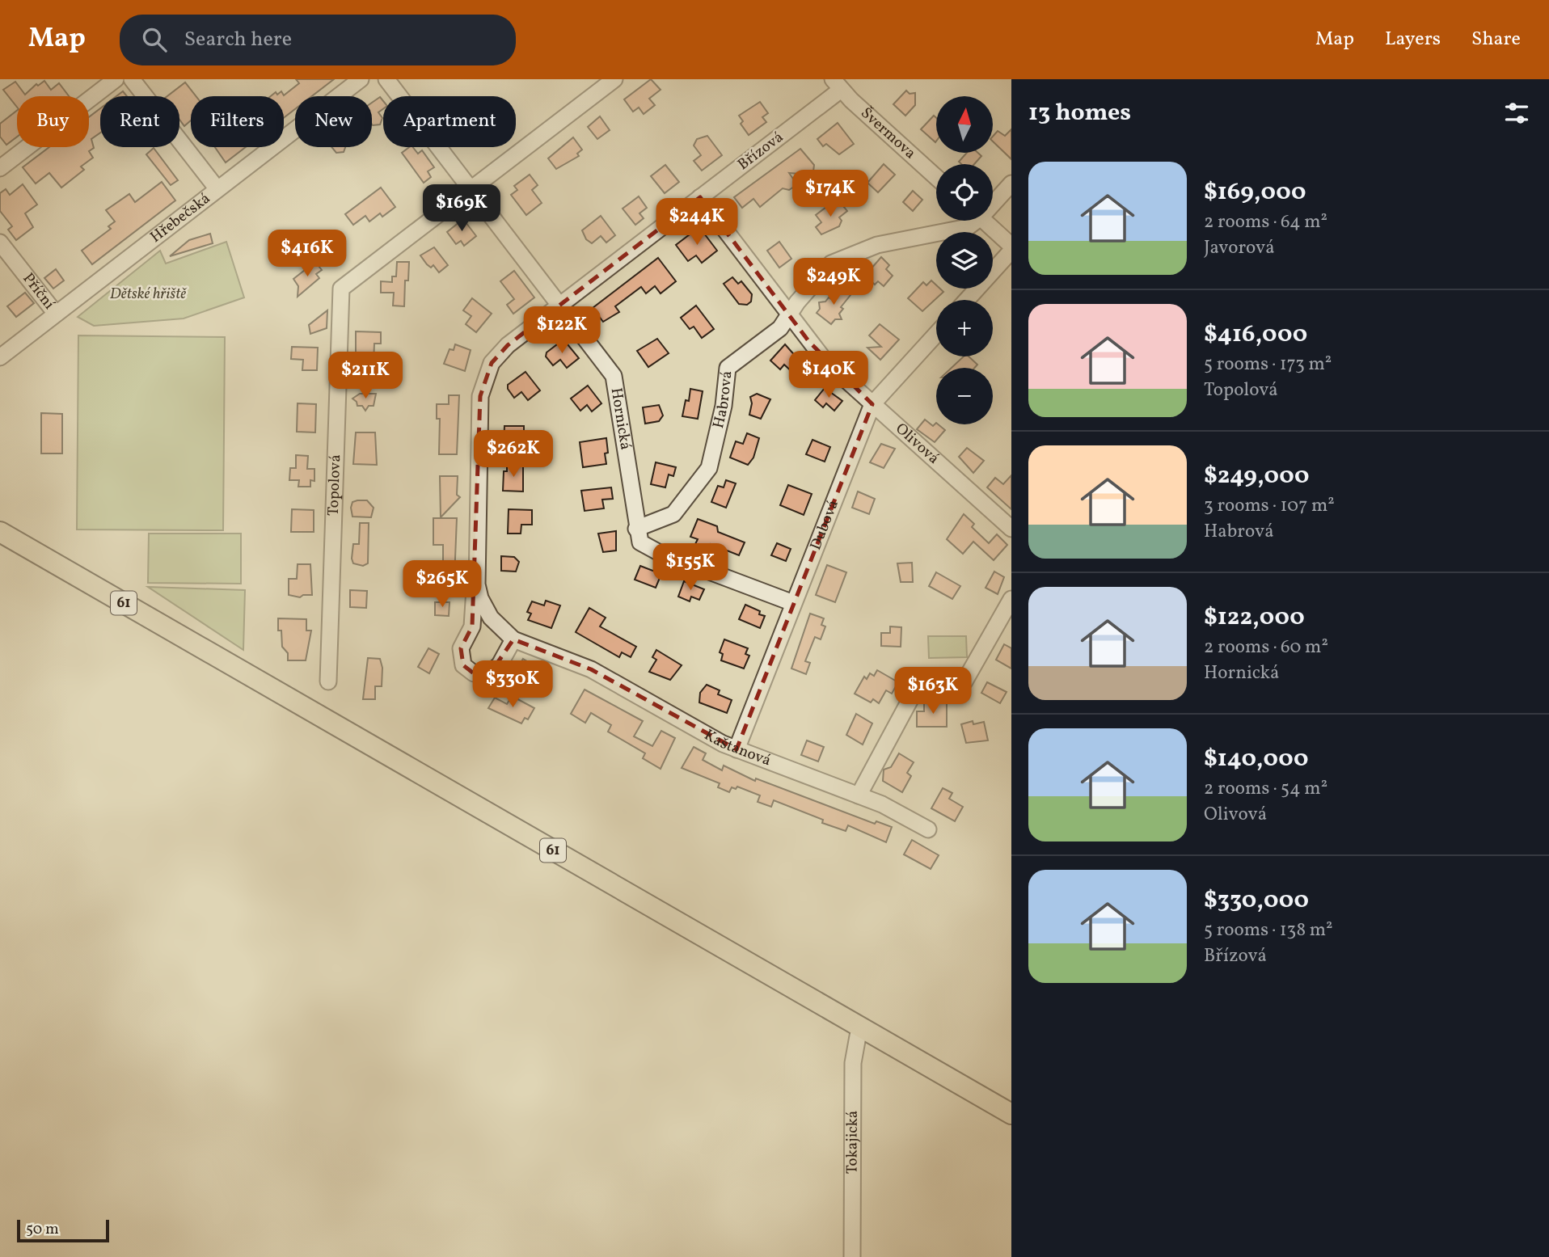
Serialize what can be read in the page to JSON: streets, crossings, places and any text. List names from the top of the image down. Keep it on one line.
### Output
{"streets":{"main road":["61"],"street":["Švermova","Břízová","Hřebečská","Příční","Habrová","Hornická","Olivová","Topolová","Dubová","Kaštanová","Tokajická"]},"crossings":[["Švermova","Břízová"],["Břízová","Hornická"],["Břízová","Olivová"],["Břízová","Kaštanová"],["Hřebečská","Příční"],["Habrová","Hornická"],["Habrová","Olivová"],["Hornická","Topolová"],["Hornická","Dubová"],["Olivová","Dubová"],["Dubová","Kaštanová"],["61","Tokajická"]],"parks":["Dětské hřiště"],"scale_bar":"50 m","north":"top","page":{"header":"Map","search":"Search here","nav":["Map","Layers","Share"],"heading":"13 homes","map_buttons":["+","−"],"chip":["Buy","Rent","Filters","New","Apartment"],"list":[{"name":"$169,000","note":"2 rooms · 64 m² · Javorová"},{"name":"$416,000","note":"5 rooms · 173 m² · Topolová"},{"name":"$249,000","note":"3 rooms · 107 m² · Habrová"},{"name":"$122,000","note":"2 rooms · 60 m² · Hornická"},{"name":"$140,000","note":"2 rooms · 54 m² · Olivová"},{"name":"$330,000","note":"5 rooms · 138 m² · Břízová"}],"price":["$174K","$169K","$244K","$416K","$249K","$122K","$140K","$211K","$262K","$155K","$265K","$330K","$163K"],"scale":"50 m"}}
